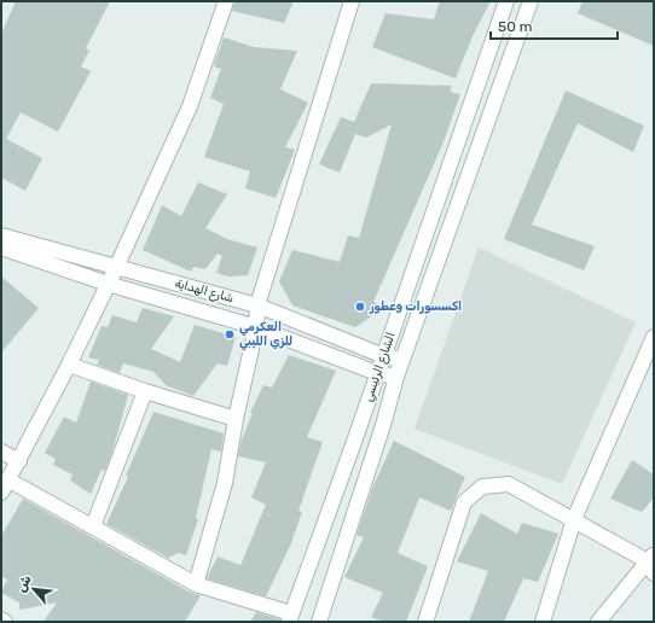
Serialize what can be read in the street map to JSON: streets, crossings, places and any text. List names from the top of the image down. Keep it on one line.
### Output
{"streets":{"street":["شارع الهداية","الشارع الرئيسي"]},"crossings":[["شارع الهداية","الشارع الرئيسي"]],"places":["اكسسورات وعطور","العكرمي للزي الليبي"],"scale_bar":"50 m","north":"top left"}
